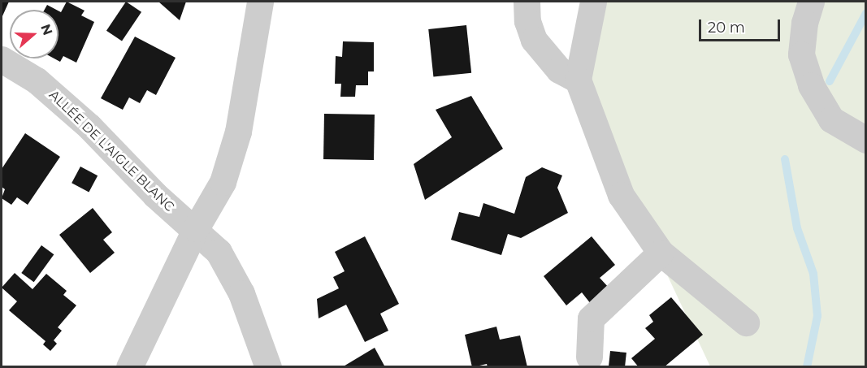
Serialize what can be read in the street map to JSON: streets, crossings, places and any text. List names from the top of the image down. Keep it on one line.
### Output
{"streets":{"street":["ALLÉE DE L'AIGLE BLANC"]},"scale_bar":"20 m","north":"right"}
